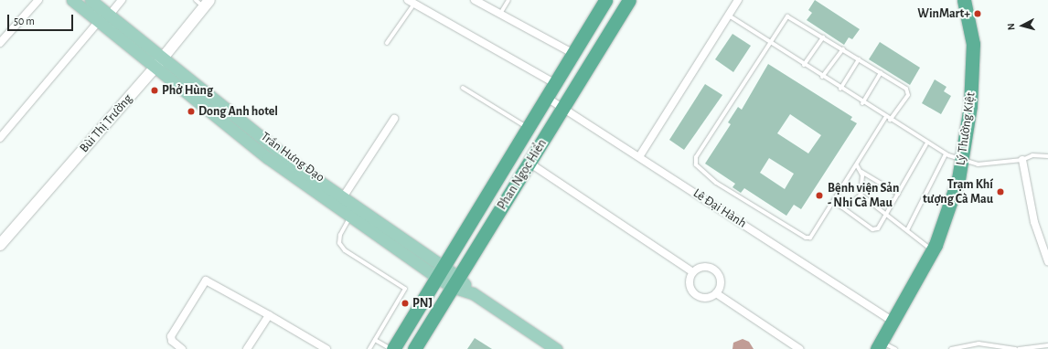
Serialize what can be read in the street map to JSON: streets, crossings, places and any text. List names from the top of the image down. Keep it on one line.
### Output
{"streets":{"highway":["Lý Thường Kiệt","Phan Ngọc Hiển"],"main road":["Trần Hưng Đạo"],"street":["Bùi Thị Trường","Lê Đại Hành"]},"crossings":[["Bùi Thị Trường","Trần Hưng Đạo"],["Lý Thường Kiệt","Lê Đại Hành"],["Trần Hưng Đạo","Phan Ngọc Hiển"],["Phan Ngọc Hiển","Lê Đại Hành"]],"places":["WinMart+","Phở Hùng","Dong Anh hotel","Trạm Khí tượng Cà Mau","Bệnh viện Sản - Nhi Cà Mau","PNJ"],"scale_bar":"50 m","north":"left"}
